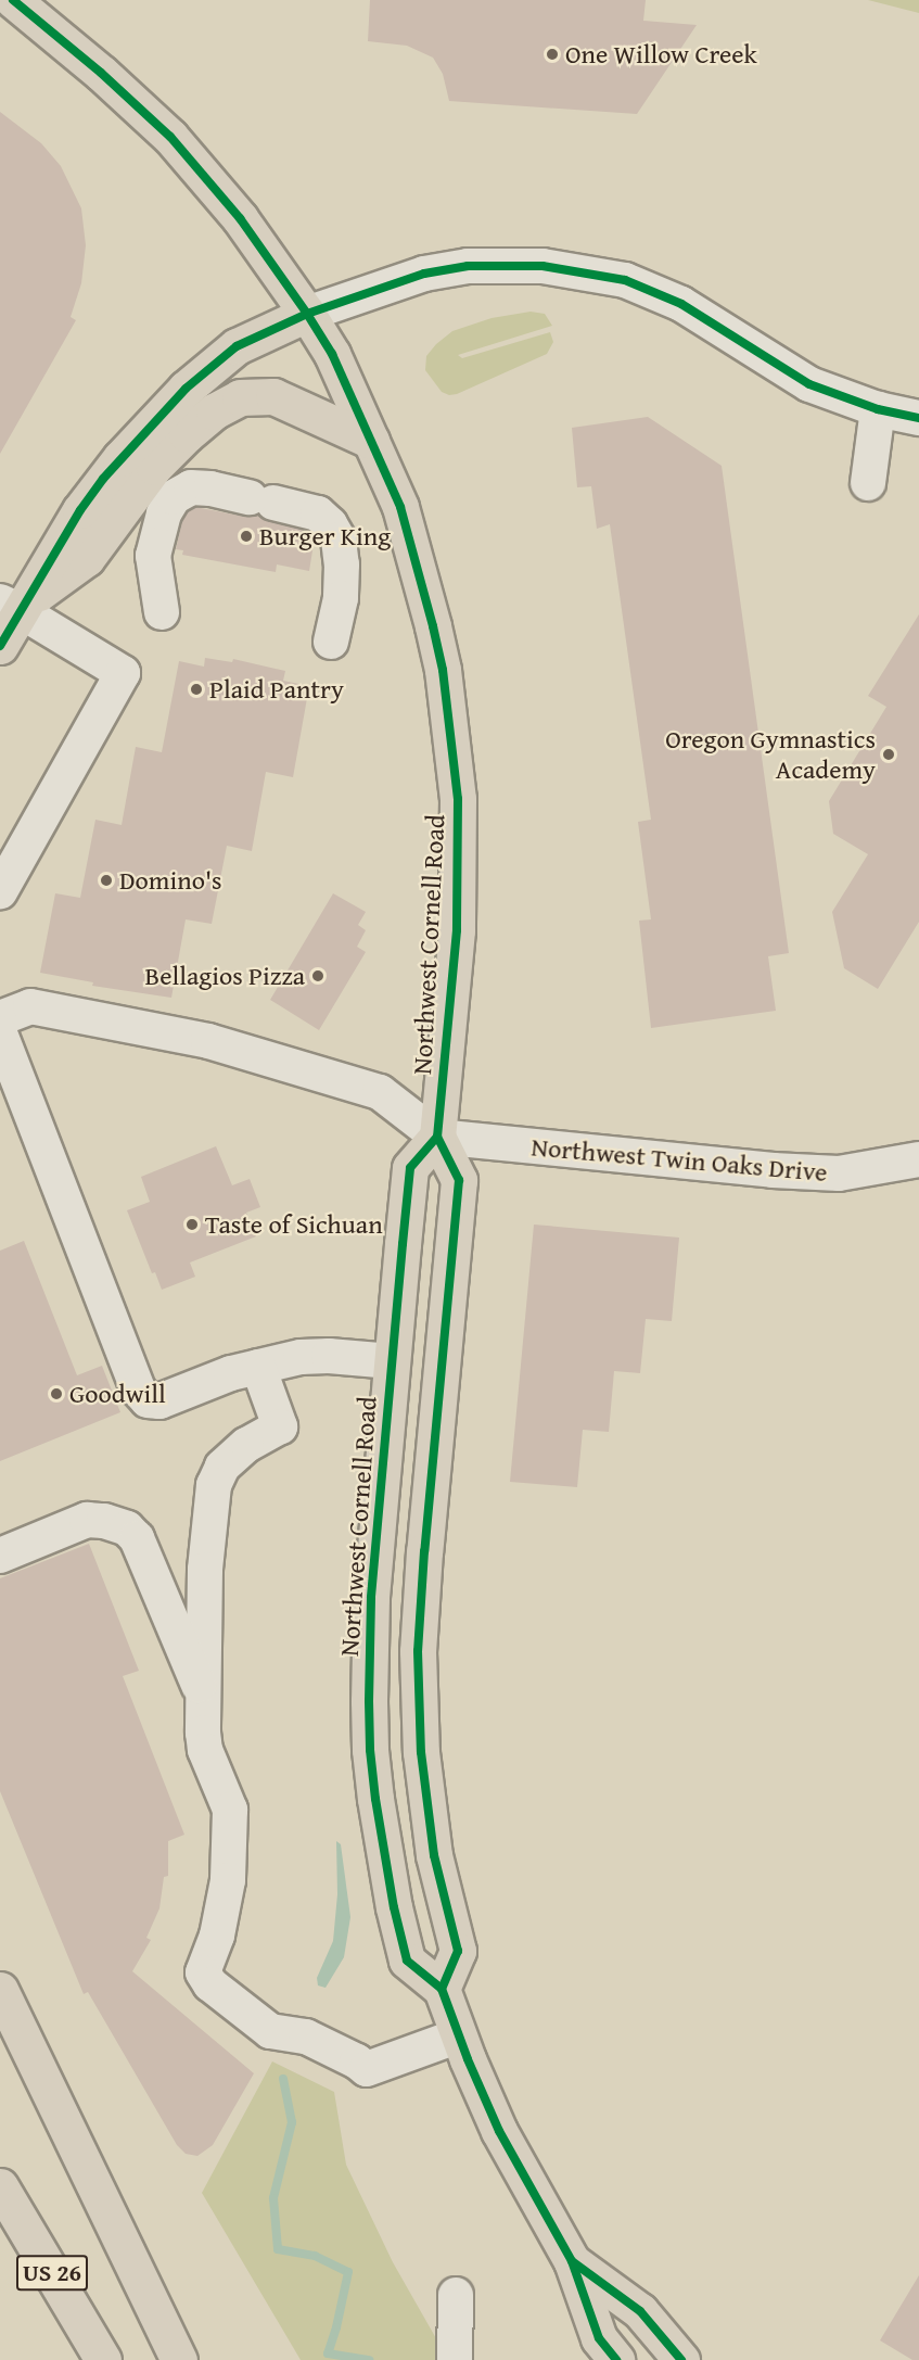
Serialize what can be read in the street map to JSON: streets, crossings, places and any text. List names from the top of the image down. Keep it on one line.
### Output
{"streets":{"main road":["Northwest Cornell Road","US 26"],"street":["Northwest Twin Oaks Drive"]},"crossings":[["Northwest Cornell Road","Northwest Twin Oaks Drive"]],"places":["One Willow Creek","Burger King","Plaid Pantry","Oregon Gymnastics Academy","Domino's","Bellagios Pizza","Taste of Sichuan","Goodwill"]}
